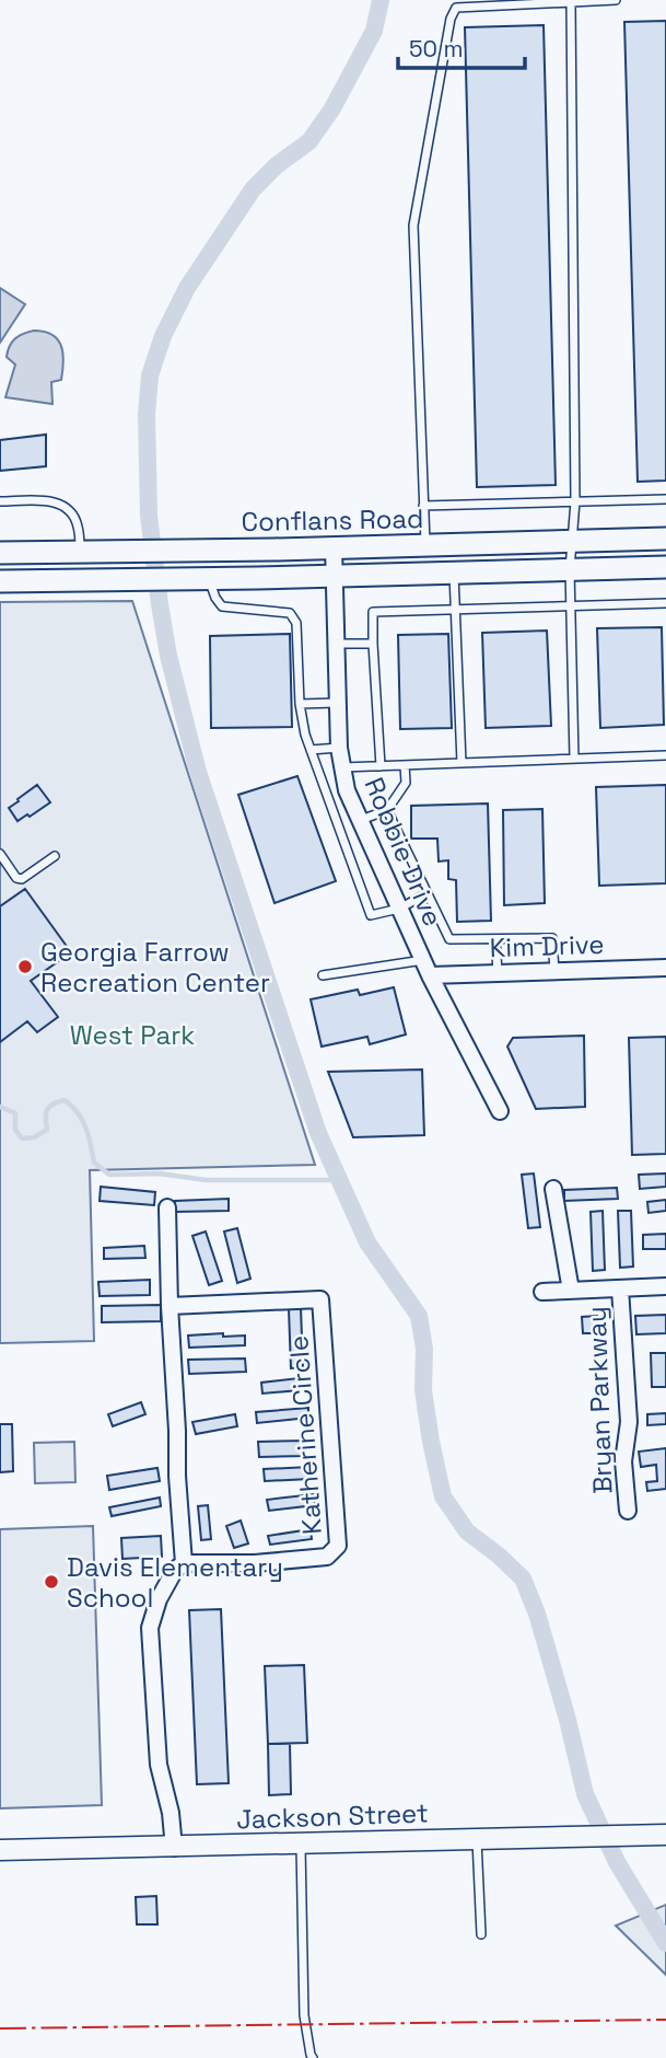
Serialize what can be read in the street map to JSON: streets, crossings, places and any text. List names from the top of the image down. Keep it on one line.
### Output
{"streets":{"main road":["Conflans Road"],"street":["Robbie Drive","Kim Drive","Bryan Parkway","Katherine Circle","Jackson Street"]},"crossings":[["Conflans Road","Robbie Drive"],["Robbie Drive","Kim Drive"]],"parks":["West Park"],"places":["Georgia Farrow Recreation Center","Davis Elementary School"],"scale_bar":"50 m"}
